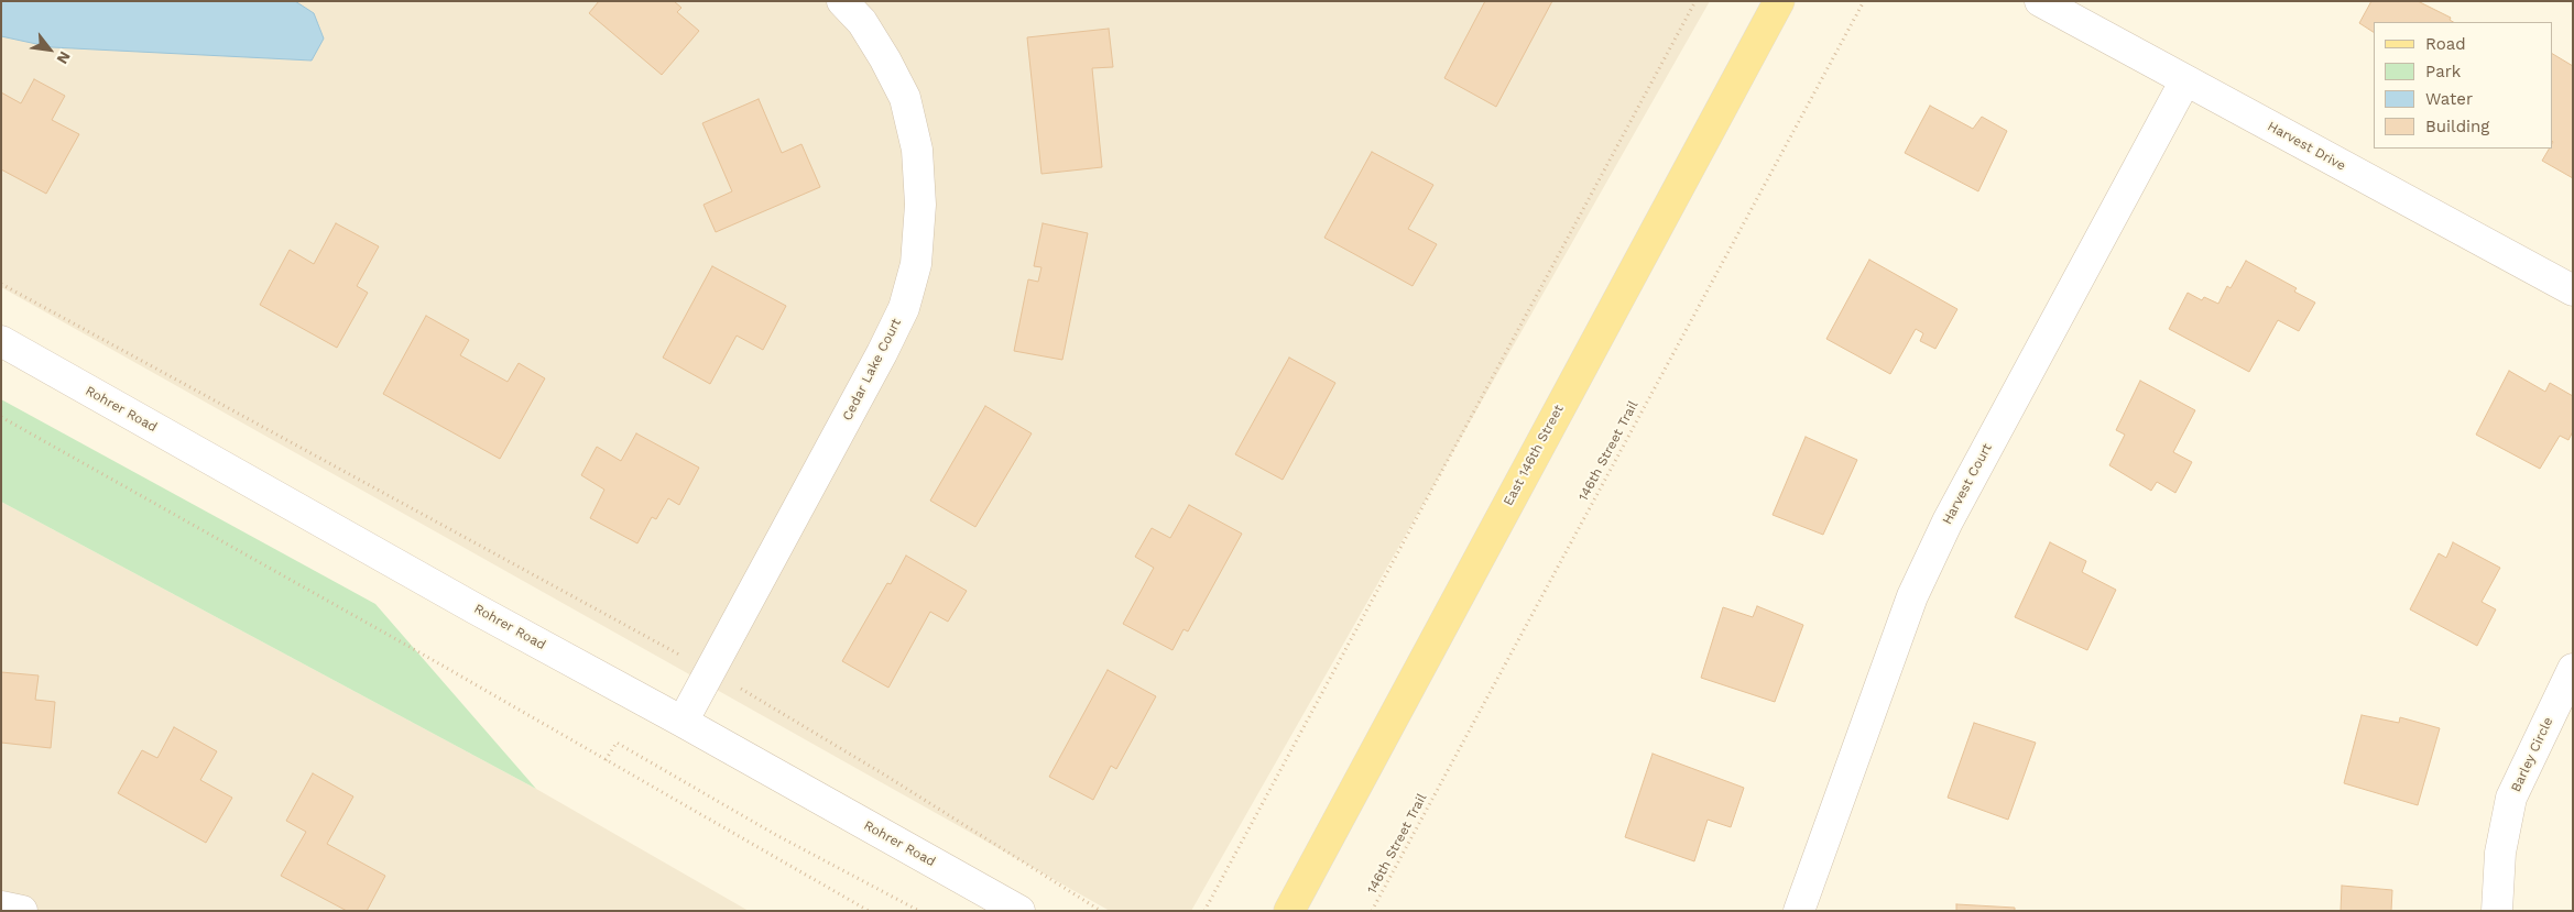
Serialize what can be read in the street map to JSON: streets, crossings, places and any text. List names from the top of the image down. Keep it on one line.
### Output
{"streets":{"main road":["East 146th Street"],"street":["Harvest Drive","Cedar Lake Court","Rohrer Road","Harvest Court","Barley Circle"],"path":["146th Street Trail"]},"crossings":[["Harvest Drive","Harvest Court"],["Cedar Lake Court","Rohrer Road"]],"legend":["Road","Park","Water","Building"],"north":"bottom right"}
